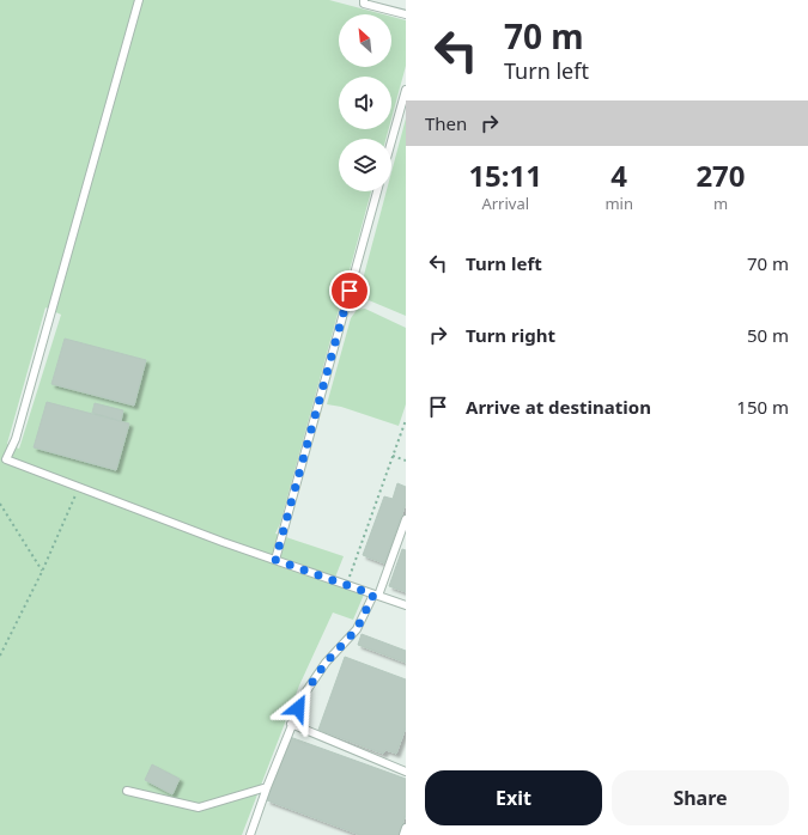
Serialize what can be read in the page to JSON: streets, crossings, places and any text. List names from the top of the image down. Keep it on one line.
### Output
{"north":"top left","page":{"turn":["70 m","Turn left"],"then":"Then","eta":["15:11","Arrival","4","min","270","m"],"list":[{"name":"Turn left","value":"70 m"},{"name":"Turn right","value":"50 m"},{"name":"Arrive at destination","value":"150 m"}],"buttons":["Exit","Share"]}}
